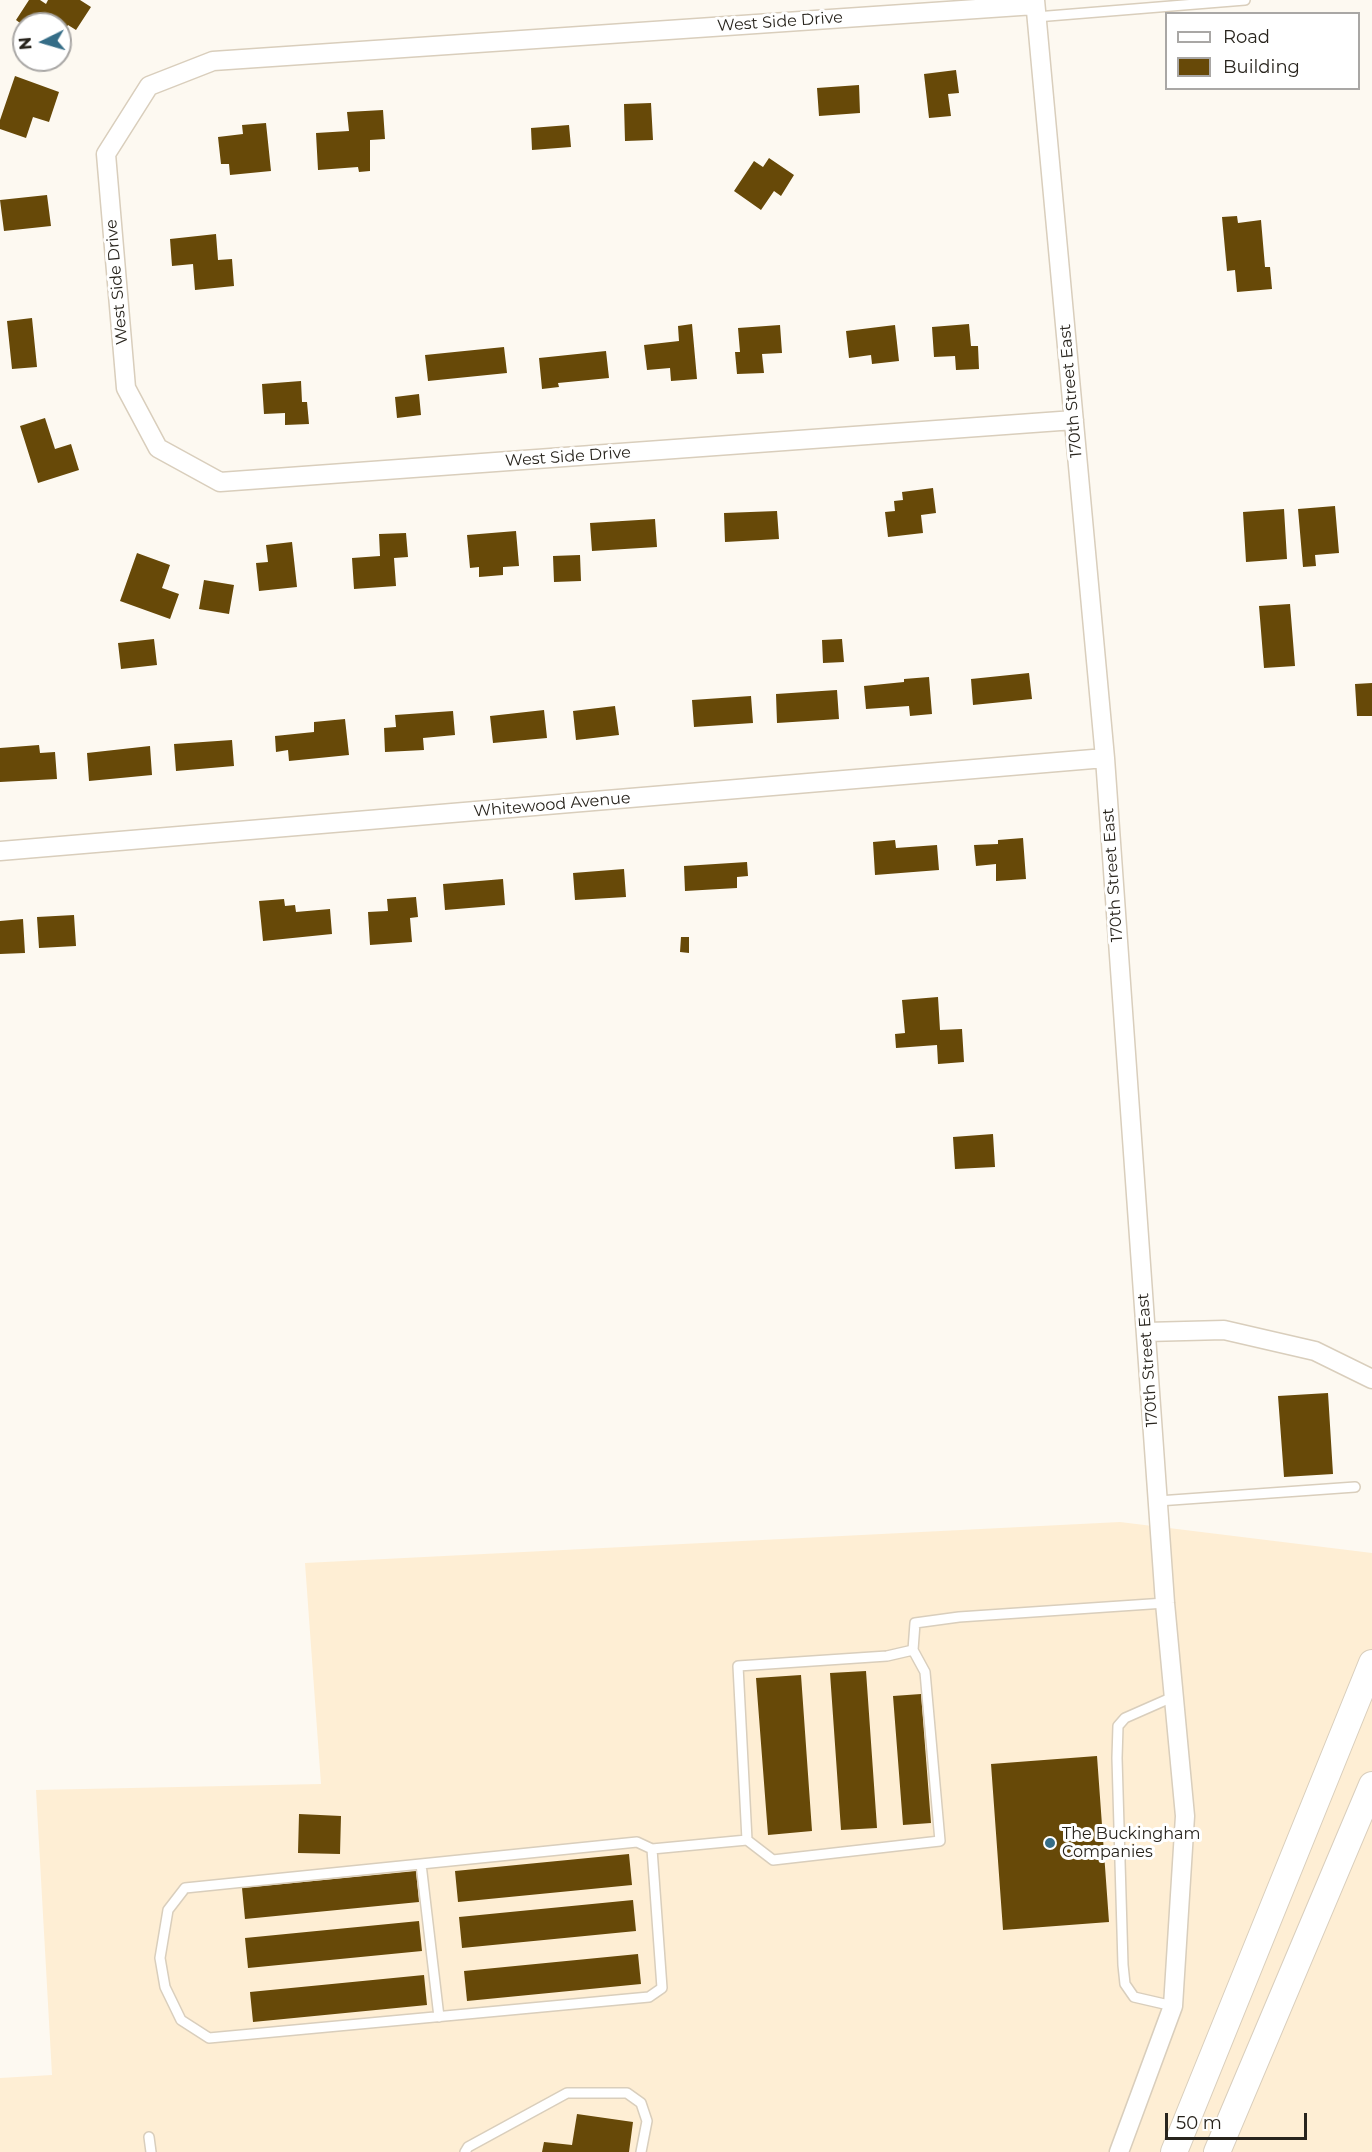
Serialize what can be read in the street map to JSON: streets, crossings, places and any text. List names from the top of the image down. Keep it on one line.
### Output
{"streets":{"street":["West Side Drive","170th Street East","Whitewood Avenue"]},"crossings":[["West Side Drive","170th Street East"],["170th Street East","Whitewood Avenue"]],"places":["The Buckingham Companies"],"legend":["Road","Building"],"scale_bar":"50 m","north":"left"}
